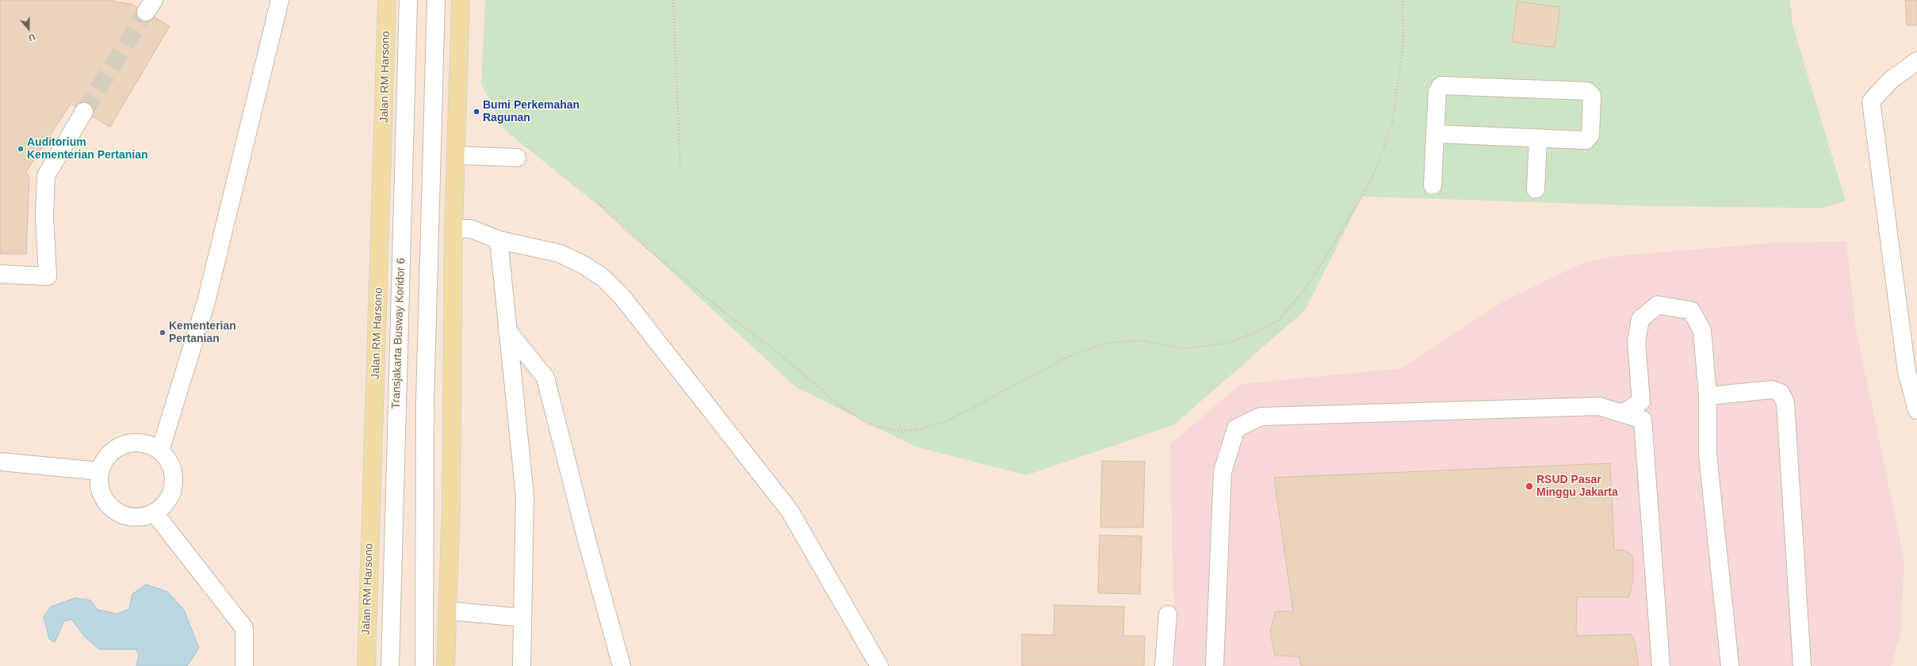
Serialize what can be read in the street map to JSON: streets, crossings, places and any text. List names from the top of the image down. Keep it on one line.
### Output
{"streets":{"main road":["Jalan RM Harsono"],"lane":["Transjakarta Busway Koridor 6"]},"places":["Bumi Perkemahan Ragunan","Auditorium Kementerian Pertanian","Kementerian Pertanian","RSUD Pasar Minggu Jakarta"],"north":"bottom"}
